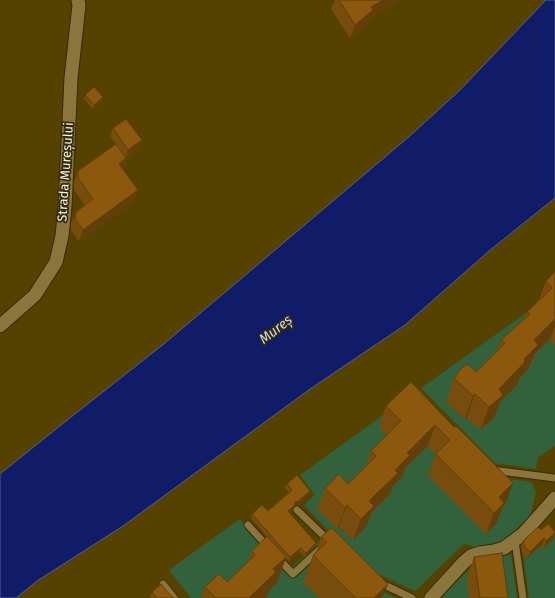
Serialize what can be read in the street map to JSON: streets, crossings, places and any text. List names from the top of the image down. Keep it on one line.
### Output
{"streets":{"street":["Strada Mureșului"]},"water":["Mureș"]}
